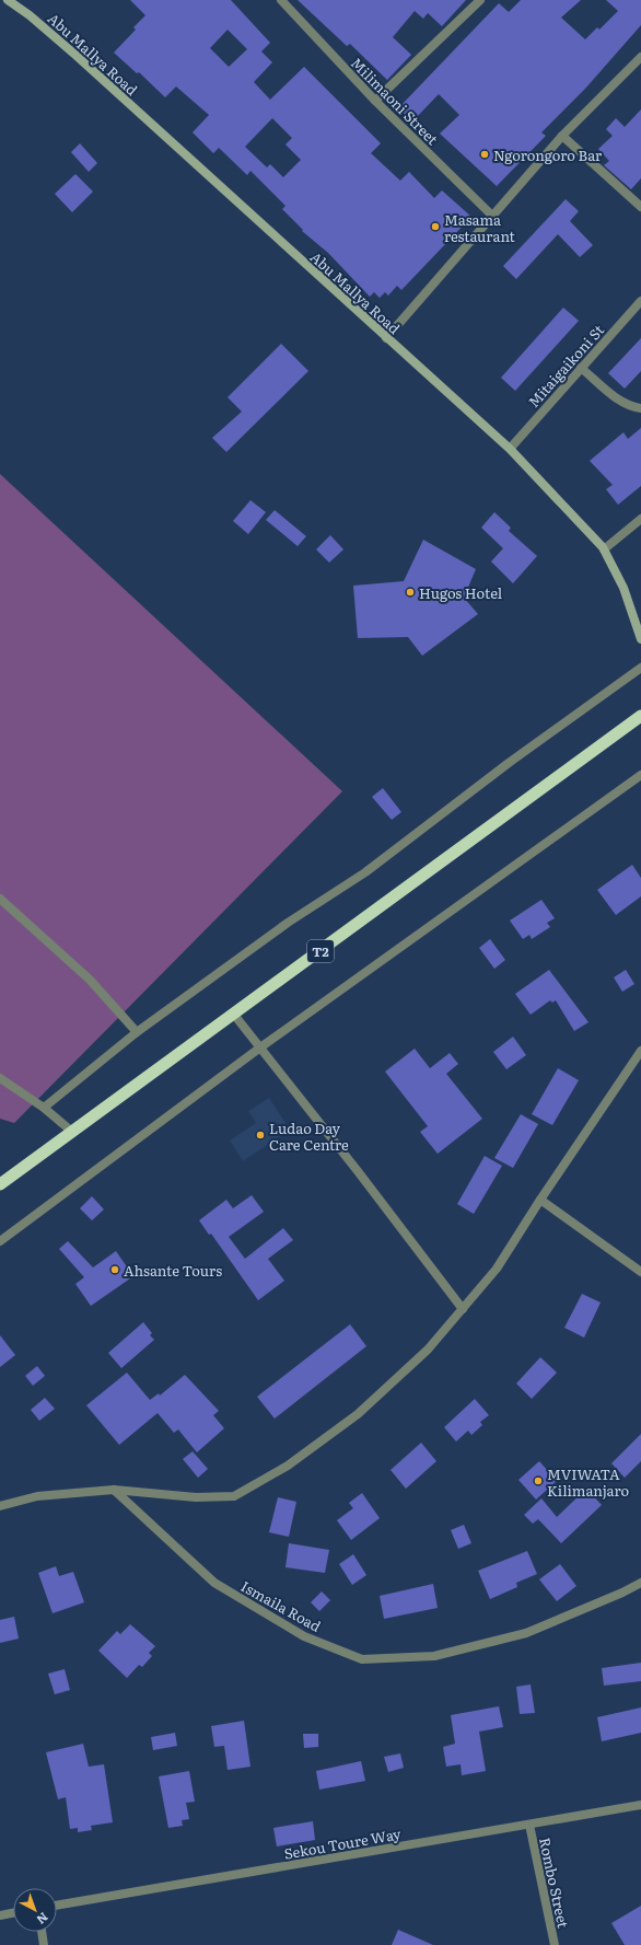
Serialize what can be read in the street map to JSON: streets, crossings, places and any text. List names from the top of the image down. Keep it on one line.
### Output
{"streets":{"highway":["T2"],"main road":["Abu Mallya Road"],"street":["Milimaoni Street","Mitaigaikoni St","Ismaila Road","Sekou Toure Way","Rombo Street"]},"crossings":[["Abu Mallya Road","Mitaigaikoni St"],["Sekou Toure Way","Rombo Street"]],"places":["Ngorongoro Bar","Masama restaurant","Hugos Hotel","Ludao Day Care Centre","Ahsante Tours","MVIWATA Kilimanjaro"],"north":"bottom right"}
